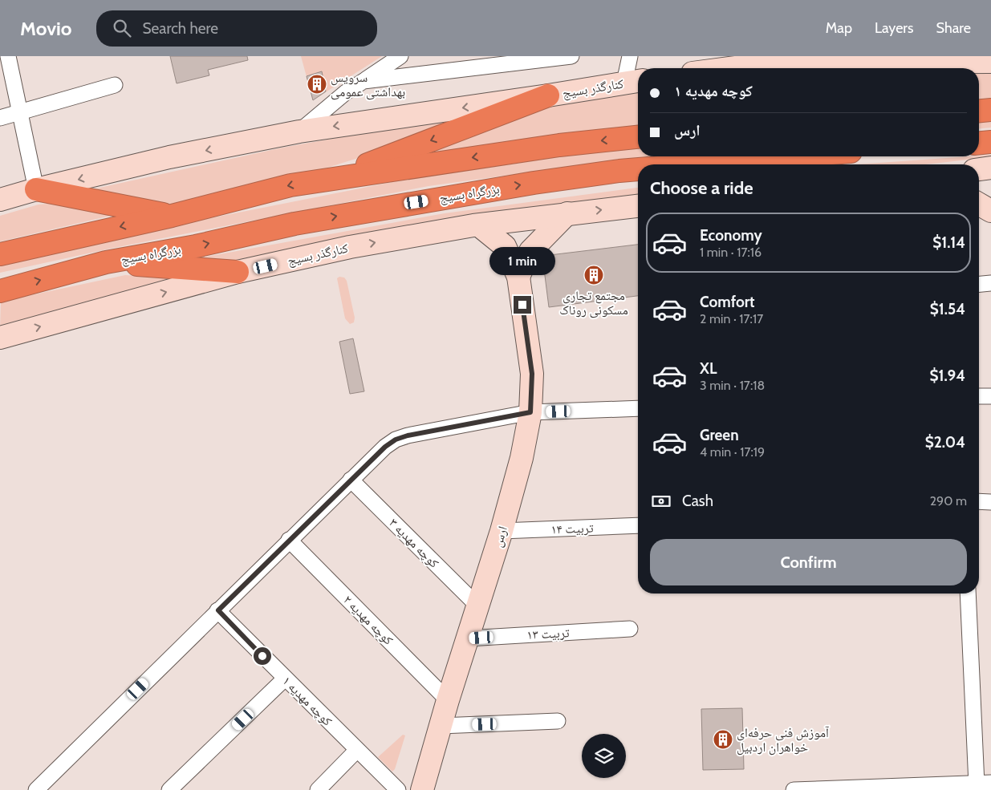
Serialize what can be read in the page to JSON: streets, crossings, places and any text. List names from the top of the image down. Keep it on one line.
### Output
{"streets":{"highway":["بزرگراه بسیج"],"main road":["کنارگذر بسیج","ارس"],"street":["تربیت ۱۴","کوچه مهدیه ۳","کوچه مهدیه ۲","تربیت ۱۳","کوچه مهدیه ۱"]},"crossings":[["کنارگذر بسیج","ارس"],["تربیت ۱۴","ارس"],["ارس","کوچه مهدیه ۳"],["ارس","کوچه مهدیه ۲"],["ارس","تربیت ۱۳"]],"places":{"building":["سرویس بهداشتی عمومی","مجتمع تجاری مسکونی روناک","آموزش فنی حرفه‌ای خواهران اردبیل"]},"page":{"header":"Movio","search":"Search here","nav":["Map","Layers","Share"],"banner":["کوچه مهدیه ۱","ارس"],"heading":"Choose a ride","list":[{"name":"Economy","note":"1 min · 17:16","value":"$1.14"},{"name":"Comfort","note":"2 min · 17:17","value":"$1.54"},{"name":"XL","note":"3 min · 17:18","value":"$1.94"},{"name":"Green","note":"4 min · 17:19","value":"$2.04"}],"bubble":"1 min","pay":["Cash","290 m"],"buttons":"Confirm"}}
